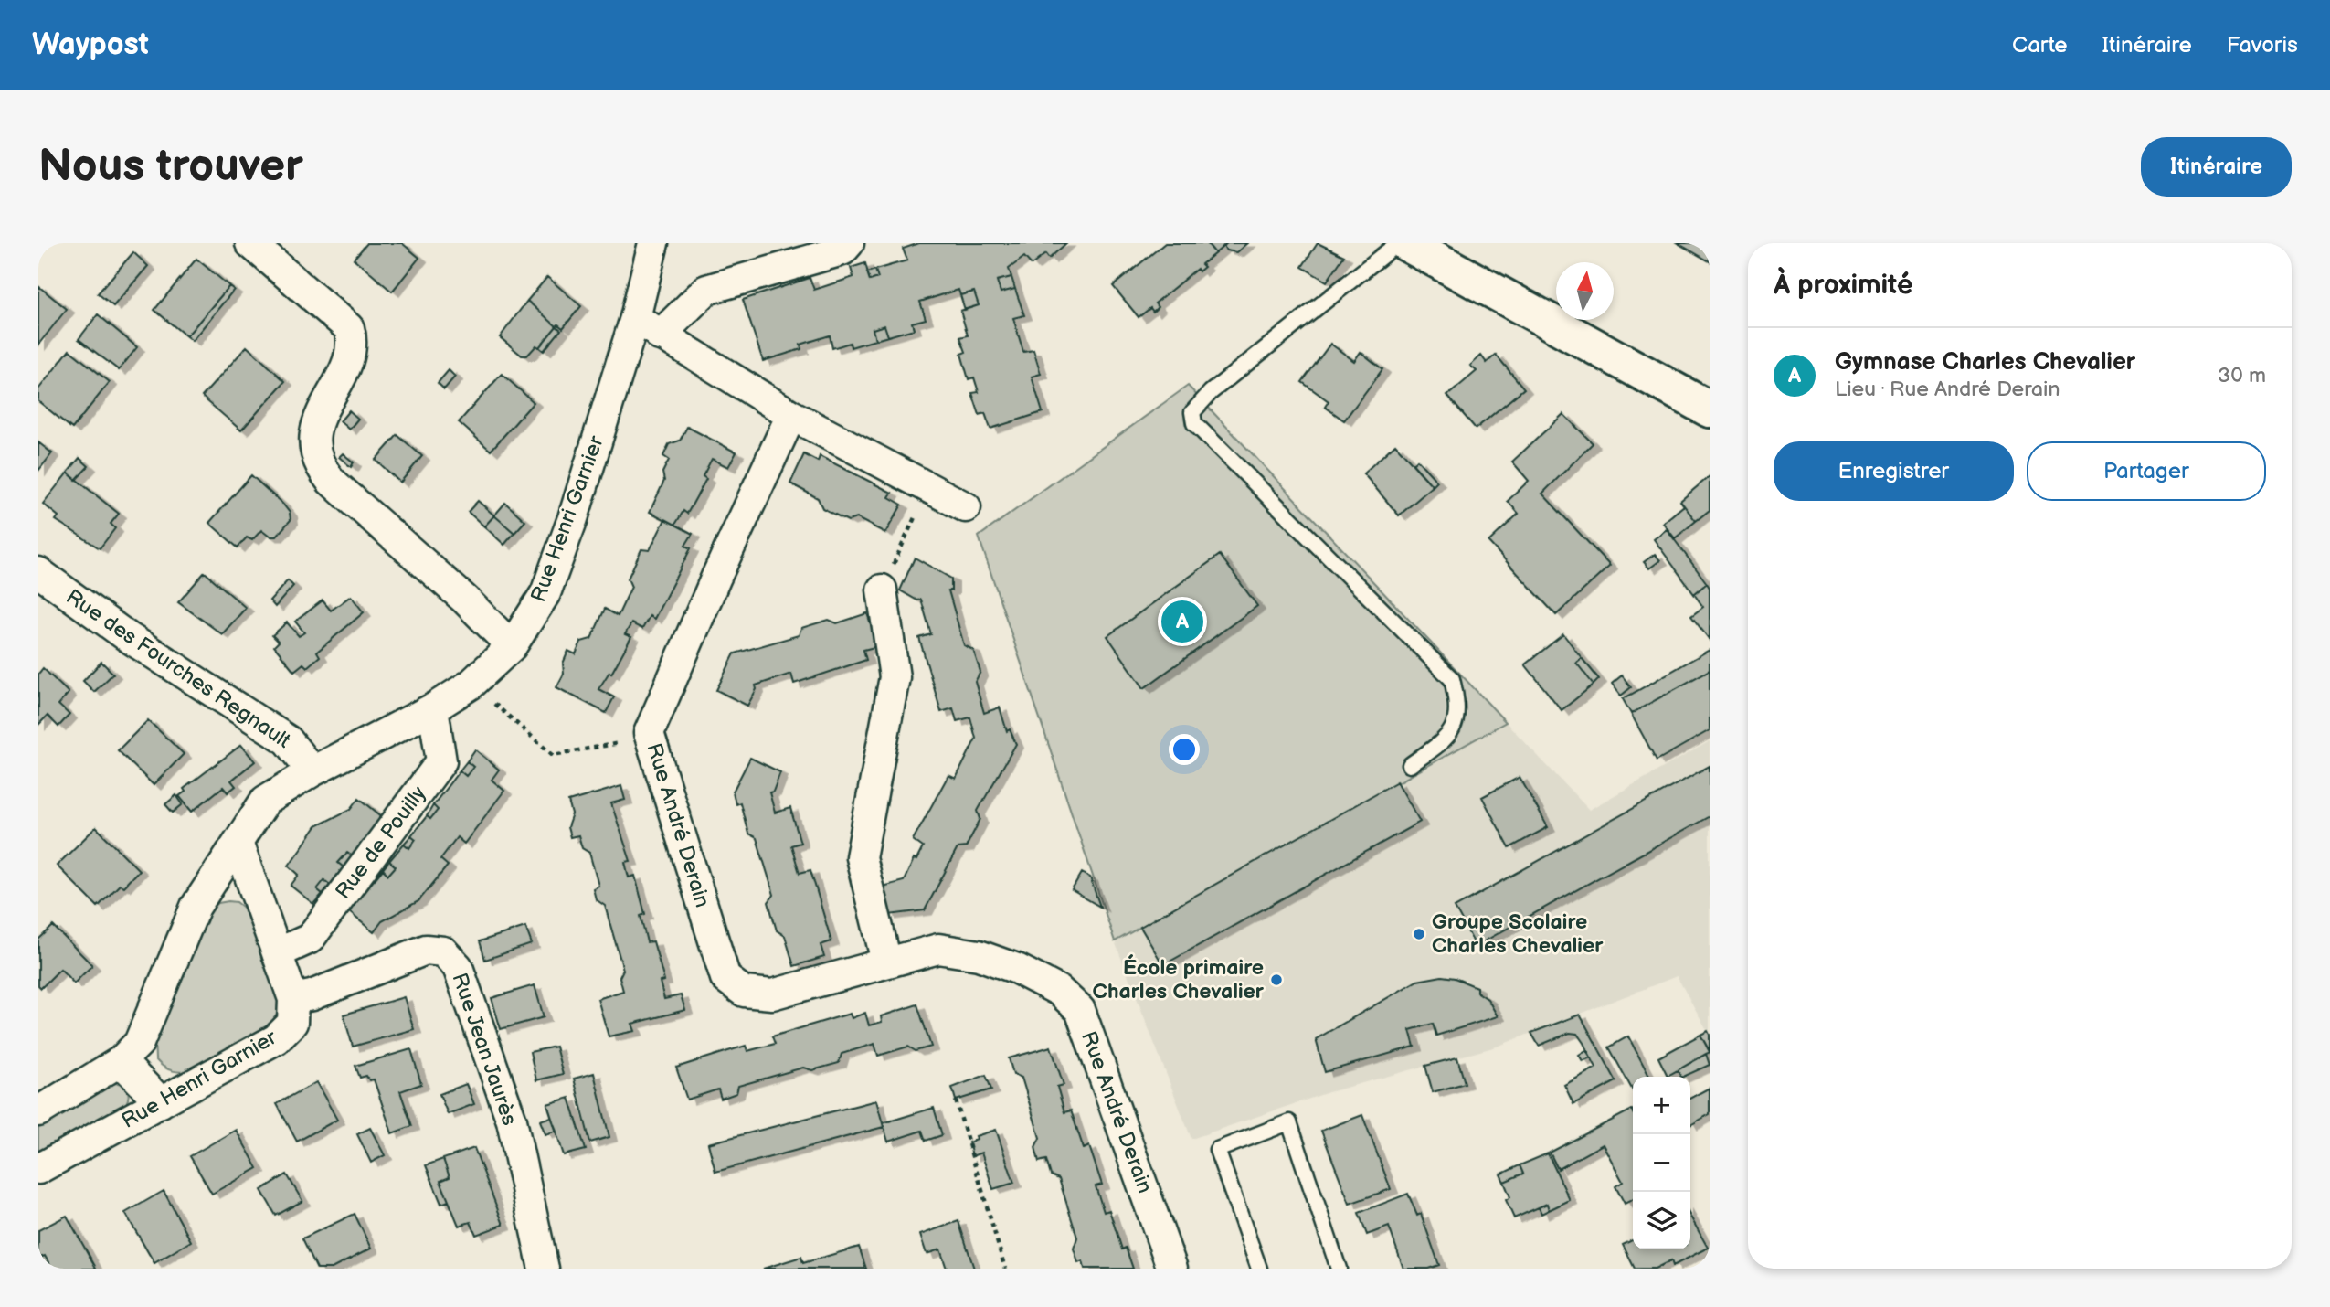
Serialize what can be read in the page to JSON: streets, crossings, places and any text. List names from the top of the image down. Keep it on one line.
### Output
{"streets":{"street":["Rue Henri Garnier","Rue des Fourches Regnault","Rue André Derain","Rue de Pouilly","Rue Jean Jaurès"]},"crossings":[["Rue Henri Garnier","Rue des Fourches Regnault"],["Rue Henri Garnier","Rue de Pouilly"],["Rue Henri Garnier","Rue Jean Jaurès"]],"places":["Groupe Scolaire Charles Chevalier","École primaire Charles Chevalier"],"north":"top","page":{"header":"Waypost","nav":["Carte","Itinéraire","Favoris"],"buttons":["Itinéraire",["Enregistrer","Partager"]],"title":"Nous trouver","heading":"À proximité","list":[{"mark":"A","name":"Gymnase Charles Chevalier","note":"Lieu · Rue André Derain","value":"30 m"}],"pins":"A","map_buttons":["+","−"]}}
